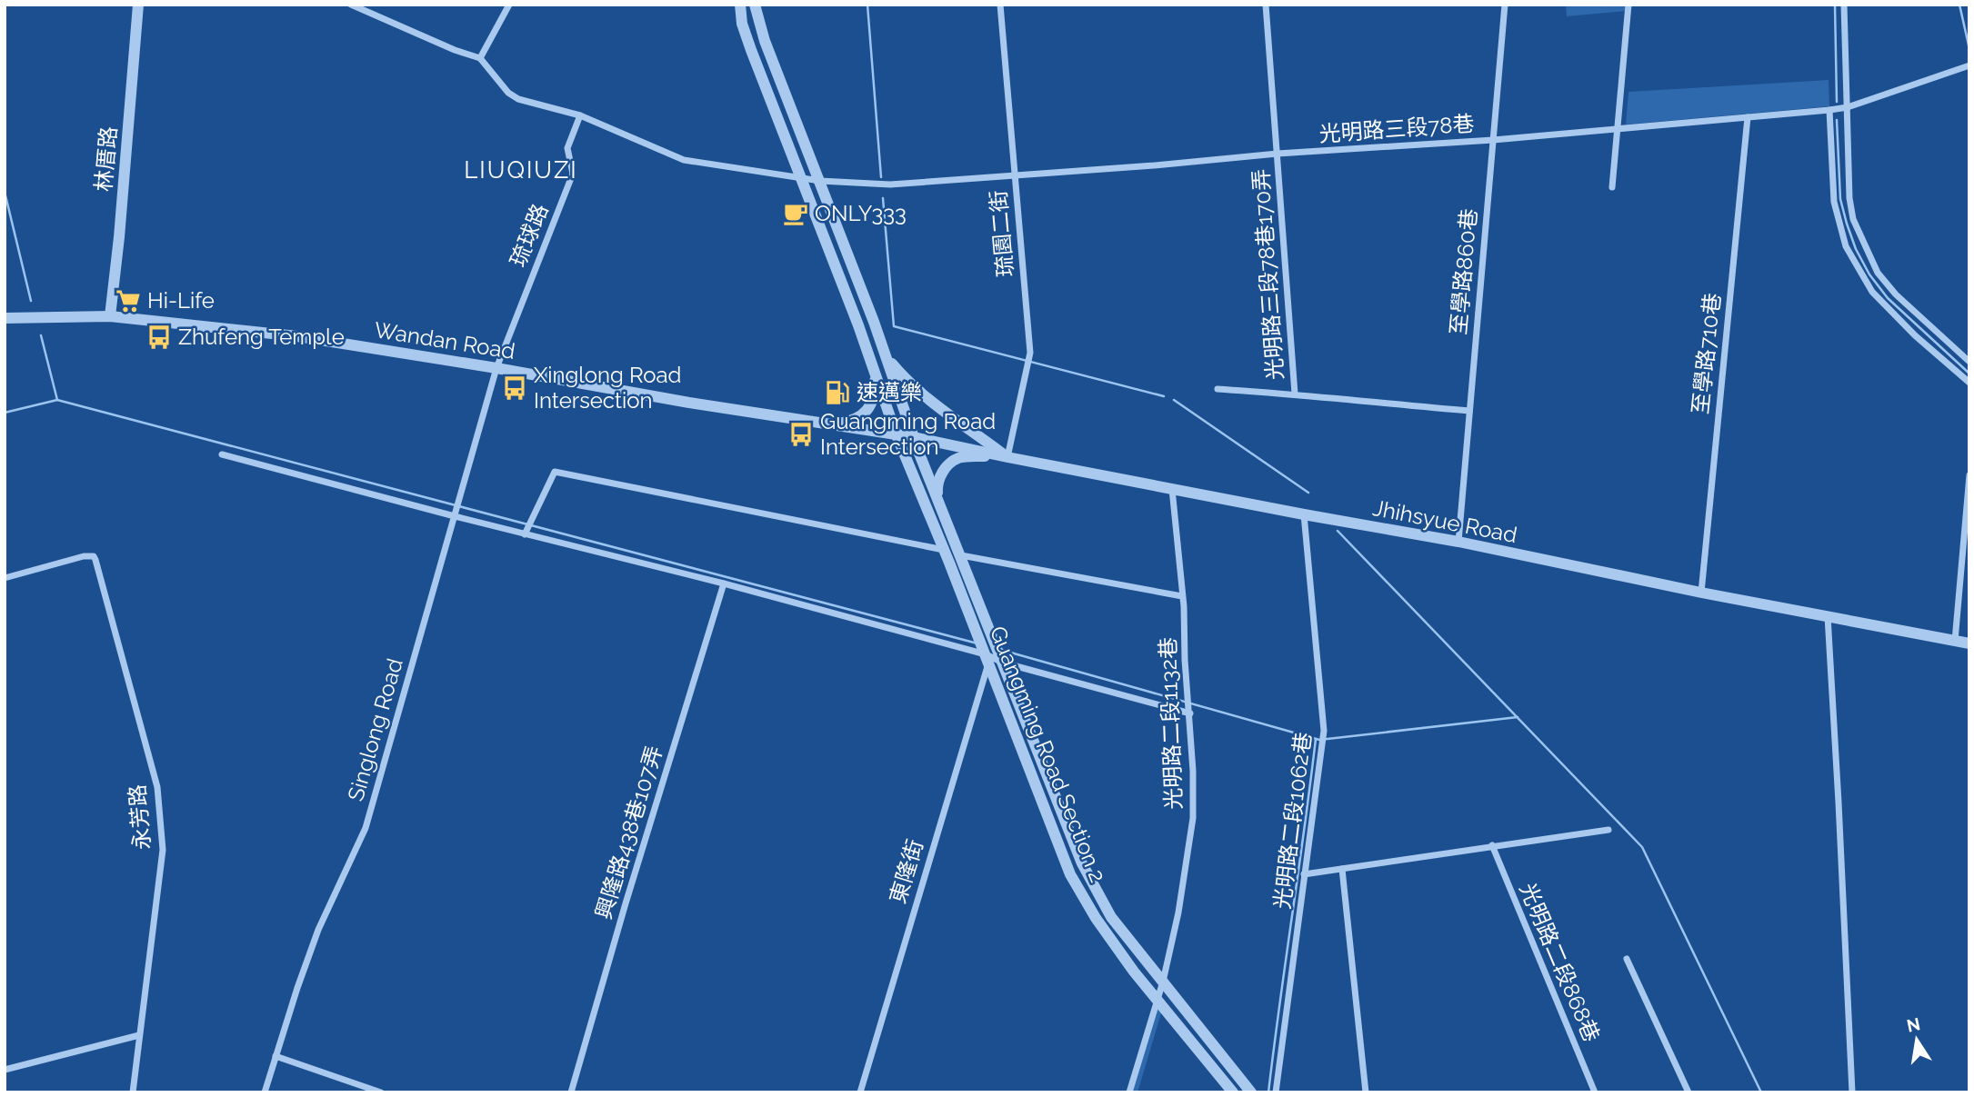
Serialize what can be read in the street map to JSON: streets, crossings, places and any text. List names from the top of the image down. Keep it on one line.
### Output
{"streets":{"street":["光明路三段78巷","林厝路","琉園二街","琉球路","至學路860巷","光明路三段78巷170弄","Wandan Road","至學路710巷","Jhihsyue Road","光明路二段1132巷","Singlong Road","Guangming Road Section 2","永芳路","光明路二段1062巷","興隆路438巷107弄","東隆街","光明路二段868巷"]},"crossings":[["光明路三段78巷","琉園二街"],["光明路三段78巷","至學路860巷"],["光明路三段78巷","光明路三段78巷170弄"],["光明路三段78巷","至學路710巷"],["光明路三段78巷","Guangming Road Section 2"],["林厝路","Wandan Road"],["琉園二街","Jhihsyue Road"],["琉球路","Wandan Road"],["琉球路","Singlong Road"],["至學路860巷","Jhihsyue Road"],["Wandan Road","Jhihsyue Road"],["Wandan Road","Singlong Road"],["Wandan Road","Guangming Road Section 2"],["至學路710巷","Jhihsyue Road"],["Jhihsyue Road","光明路二段1132巷"],["Jhihsyue Road","Guangming Road Section 2"],["Jhihsyue Road","光明路二段1062巷"],["光明路二段1132巷","Guangming Road Section 2"],["Guangming Road Section 2","東隆街"]],"districts":["LIUQIUZI"],"places":{"cafe":["ONLY333"],"supermarket":["Hi-Life"],"bus stop":["Zhufeng Temple","Xinglong Road Intersection","Guangming Road Intersection"],"fuel station":["速邁樂"]},"north":"top"}
